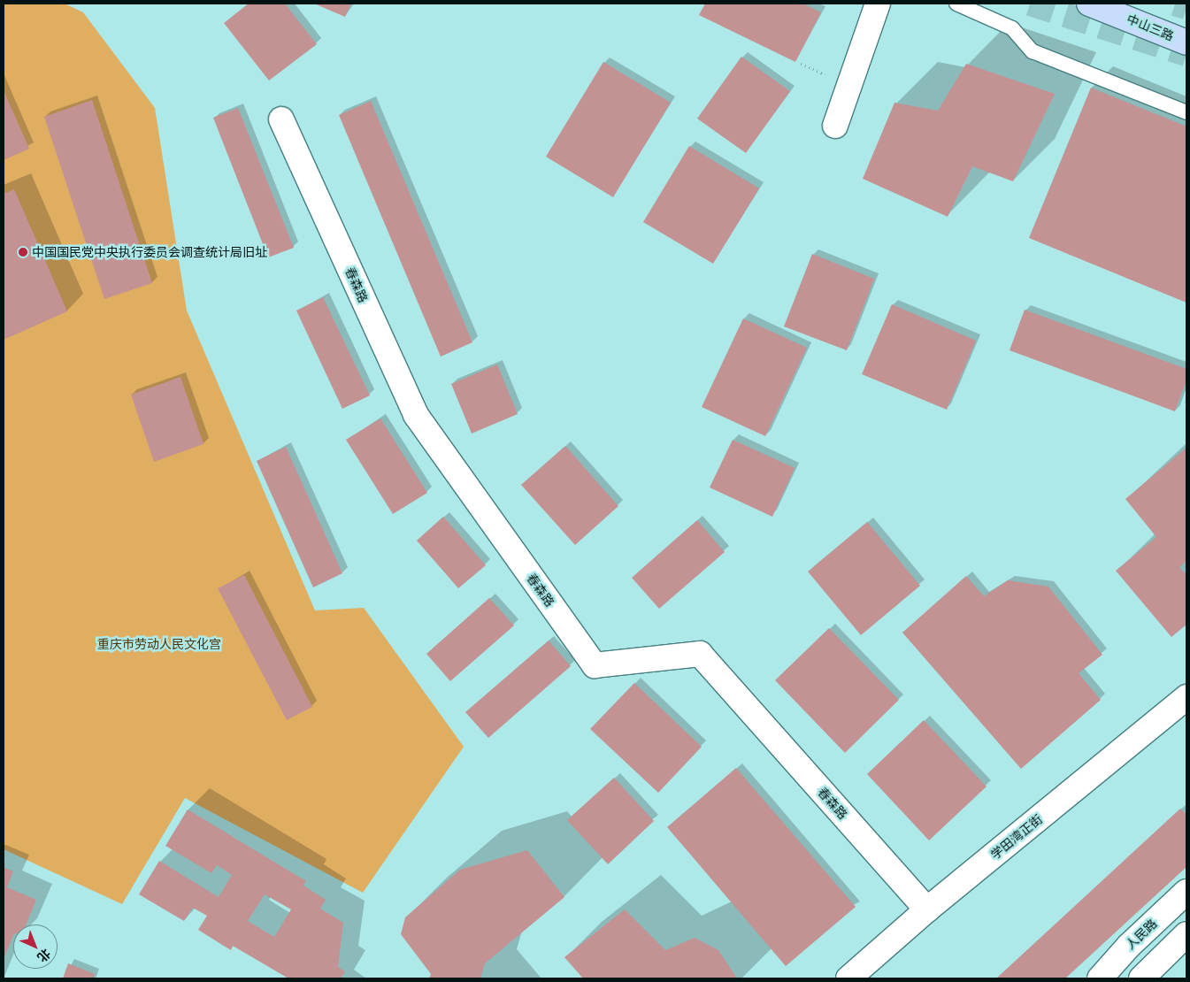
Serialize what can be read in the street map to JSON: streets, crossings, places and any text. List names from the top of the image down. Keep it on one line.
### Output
{"streets":{"main road":["中山三路"],"street":["春森路","学田湾正街","人民路"]},"crossings":[["春森路","学田湾正街"]],"parks":["重庆市劳动人民文化宫"],"places":["中国国民党中央执行委员会调查统计局旧址"],"north":"bottom right"}
